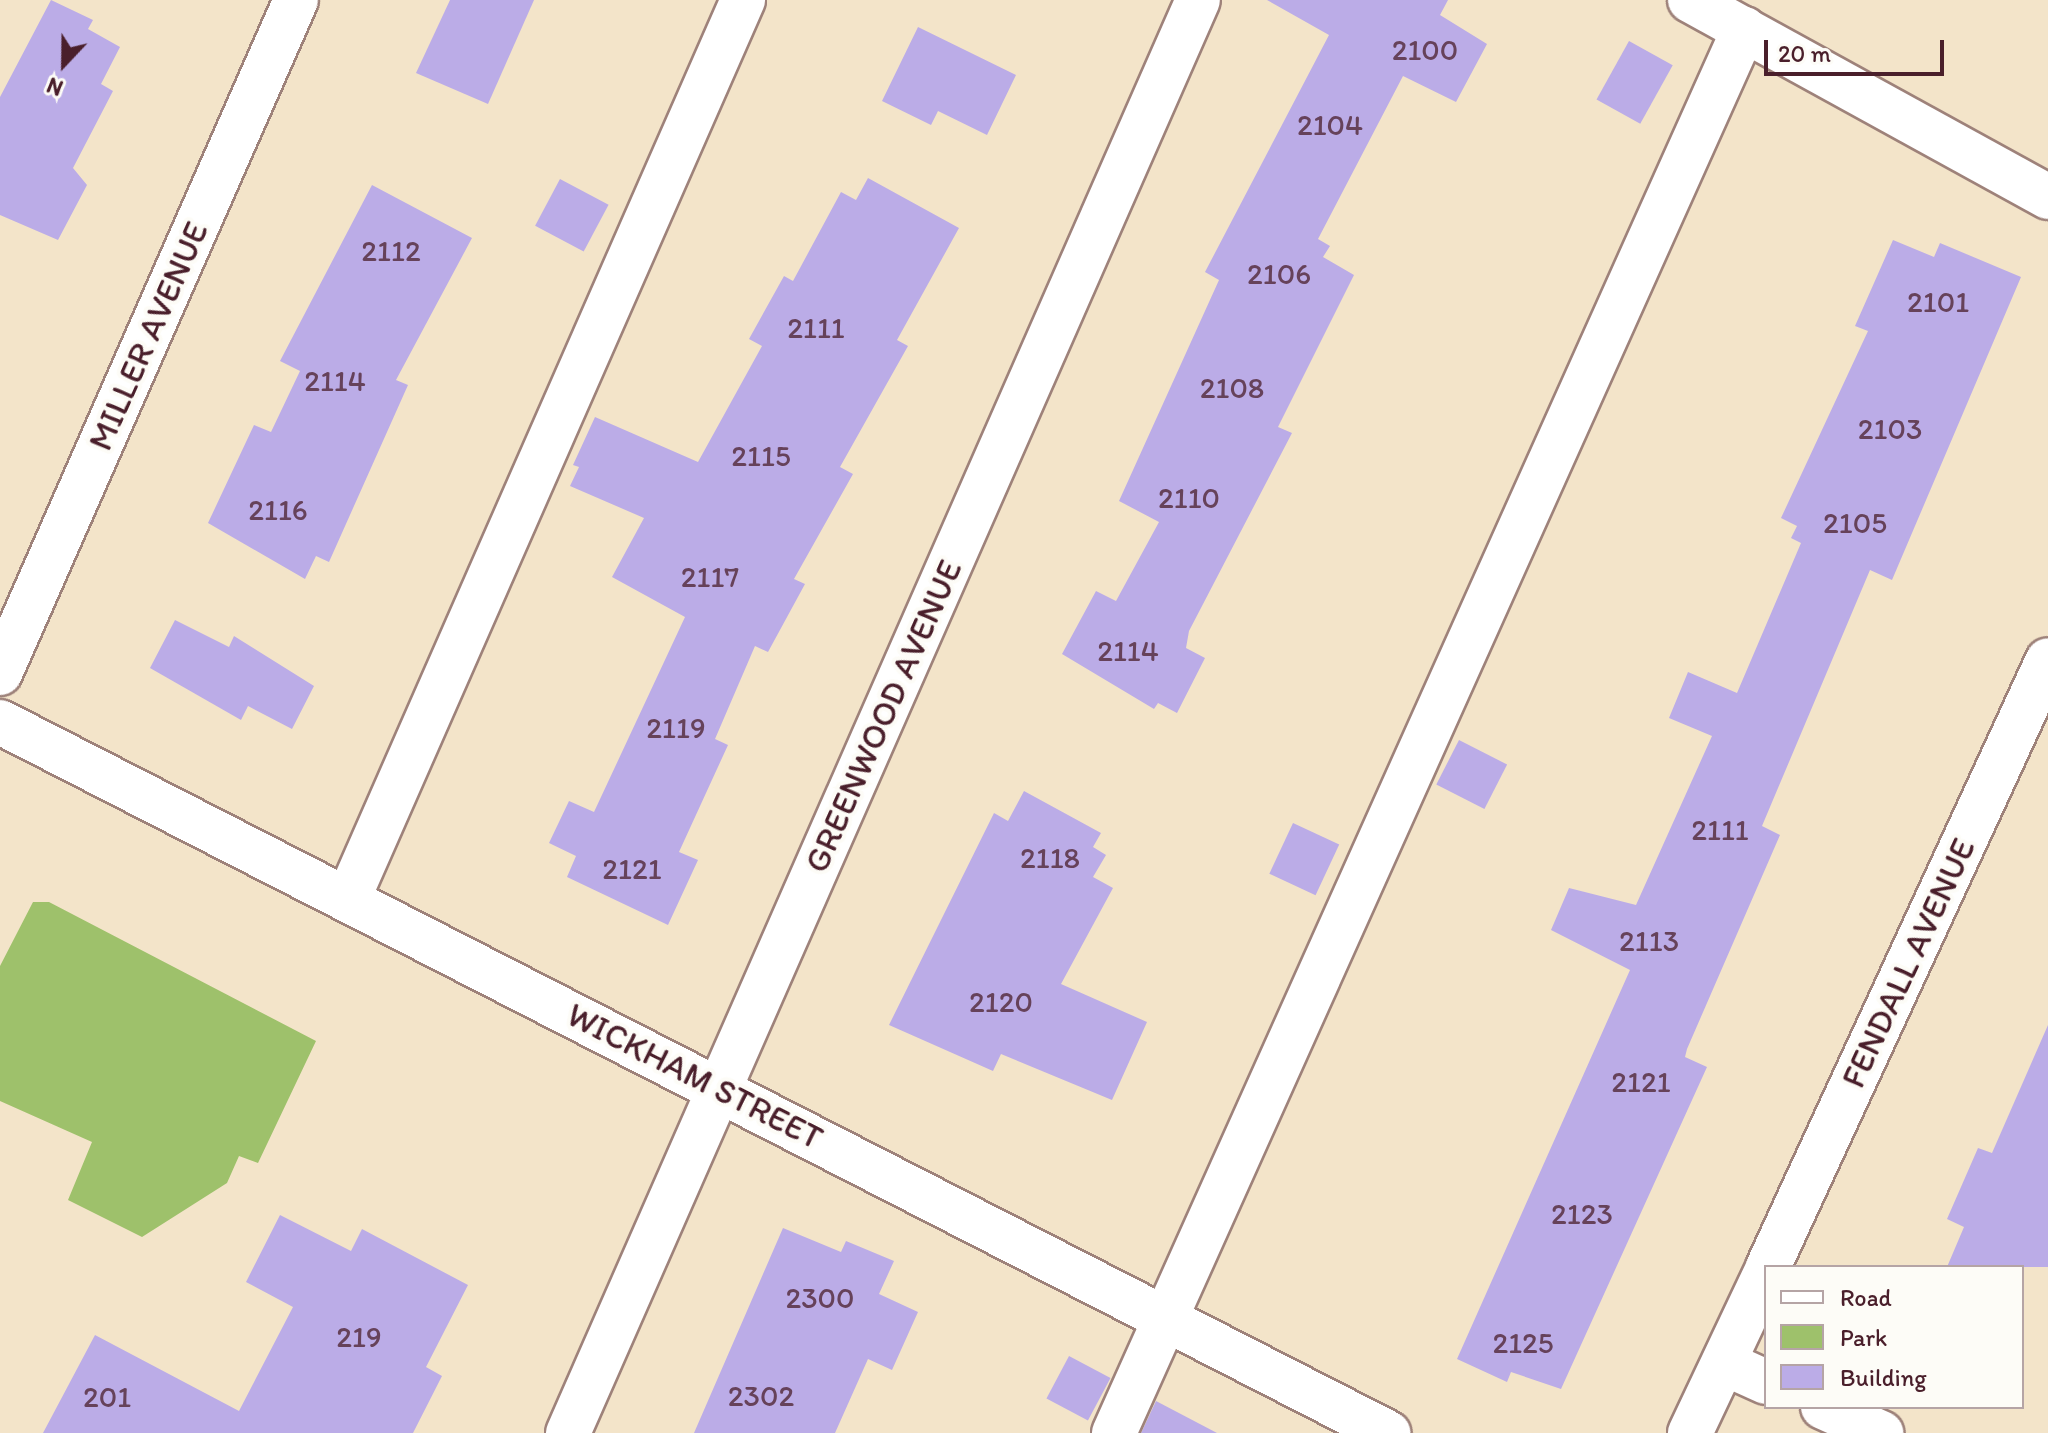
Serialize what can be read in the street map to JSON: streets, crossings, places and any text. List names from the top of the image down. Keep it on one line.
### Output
{"streets":{"street":["MILLER AVENUE","GREENWOOD AVENUE","FENDALL AVENUE","WICKHAM STREET"]},"crossings":[["GREENWOOD AVENUE","WICKHAM STREET"]],"house_numbers":["2100","2104","2112","2106","2101","2111","2114","2108","2103","2115","2110","2116","2105","2117","2114","2119","2111","2118","2121","2113","2120","2121","2123","2300","219","2125","2302","201"],"legend":["Road","Park","Building"],"scale_bar":"20 m","north":"bottom"}
